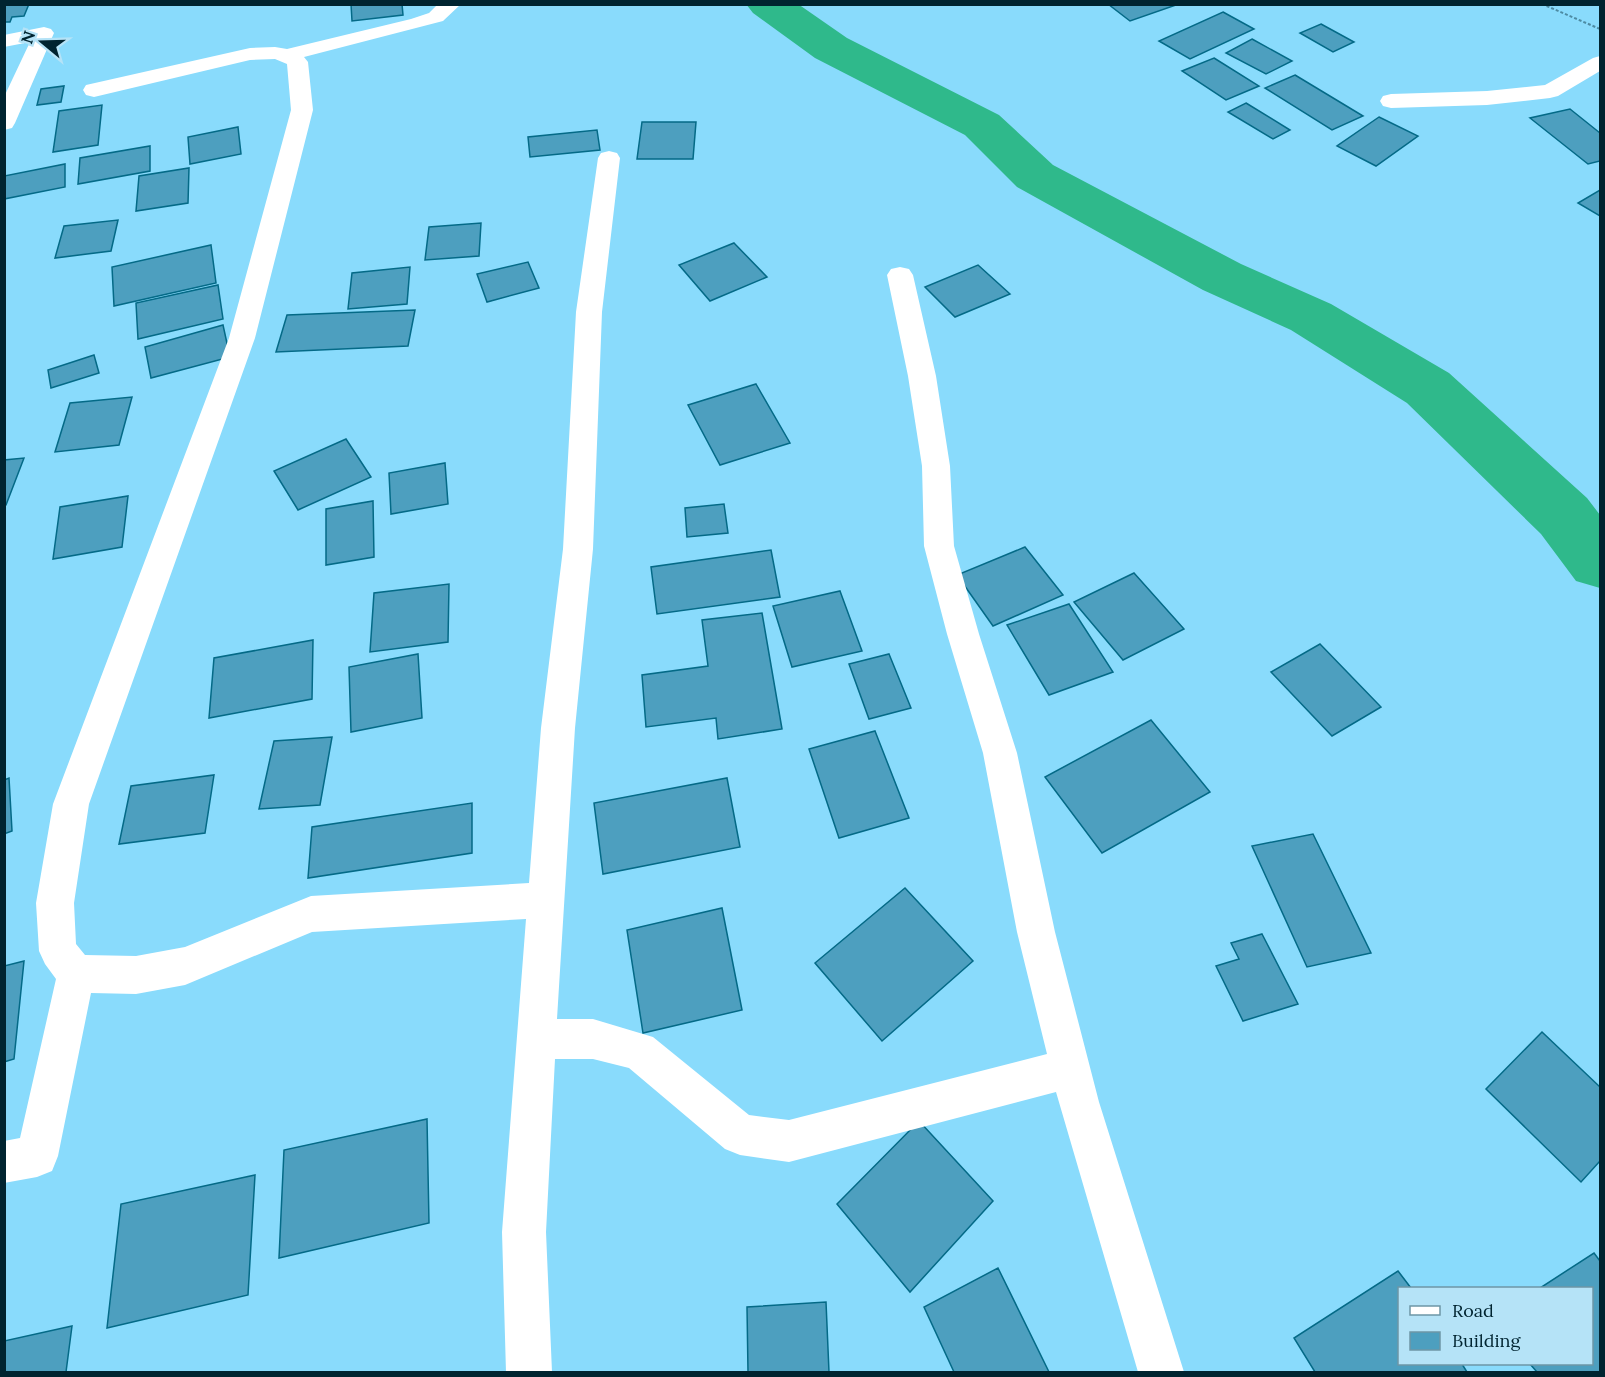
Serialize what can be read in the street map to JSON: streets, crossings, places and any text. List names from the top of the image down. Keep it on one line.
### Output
{"legend":["Road","Building"],"north":"left"}
